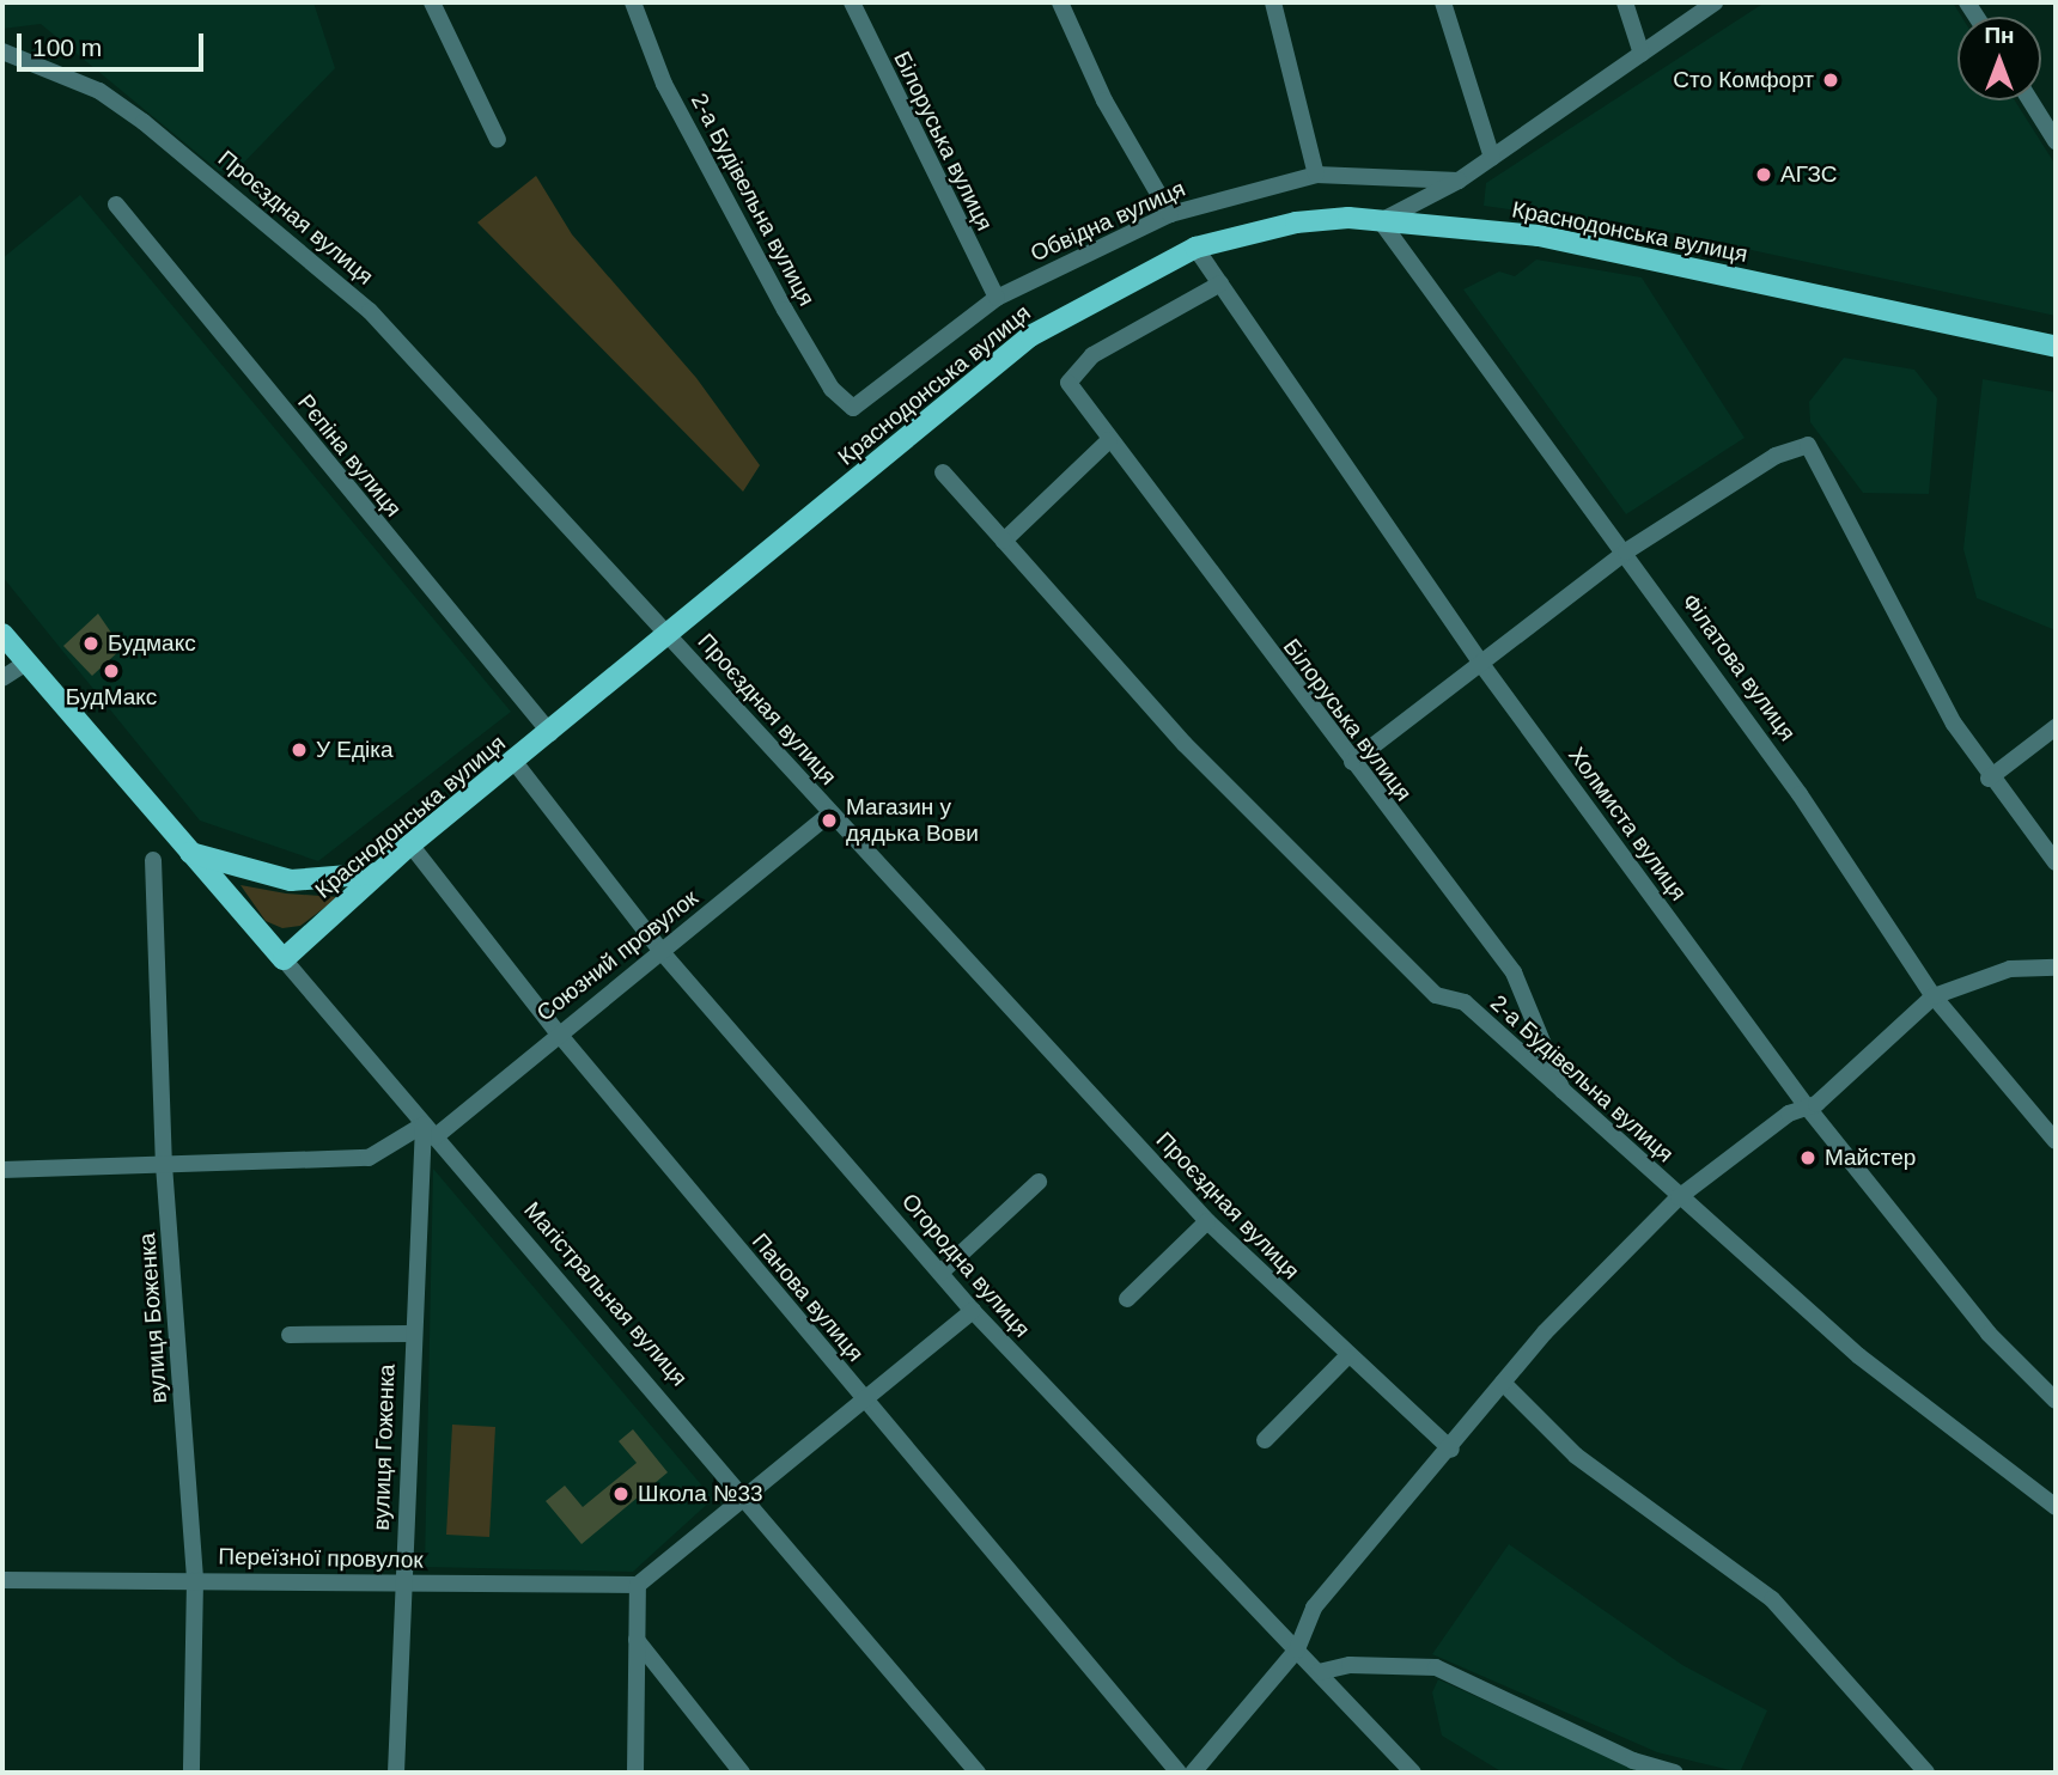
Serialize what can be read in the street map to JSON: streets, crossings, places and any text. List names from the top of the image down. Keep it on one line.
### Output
{"streets":{"main road":["Краснодонська вулиця","Магістральная вулиця"],"street":["Білоруська вулиця","2-а Будівельна вулиця","Проєздная вулиця","Обвідна вулиця","Рєпіна вулиця","Філатова вулиця","Холмиста вулиця","Союзний провулок","Огородна вулиця","Панова вулиця","вулиця Боженка","вулиця Гоженка","Переїзної провулок"]},"crossings":[["Білоруська вулиця","2-а Будівельна вулиця"],["Білоруська вулиця","Обвідна вулиця"],["Білоруська вулиця","Холмиста вулиця"],["2-а Будівельна вулиця","Обвідна вулиця"],["Проєздная вулиця","Краснодонська вулиця"],["Проєздная вулиця","Союзний провулок"],["Краснодонська вулиця","Рєпіна вулиця"],["Краснодонська вулиця","Філатова вулиця"],["Краснодонська вулиця","Холмиста вулиця"],["Краснодонська вулиця","Огородна вулиця"],["Краснодонська вулиця","Магістральная вулиця"],["Краснодонська вулиця","Панова вулиця"],["Союзний провулок","Огородна вулиця"],["Союзний провулок","Магістральная вулиця"],["Союзний провулок","Панова вулиця"],["Союзний провулок","вулиця Боженка"],["Союзний провулок","вулиця Гоженка"],["Магістральная вулиця","вулиця Гоженка"],["вулиця Боженка","Переїзної провулок"],["вулиця Гоженка","Переїзної провулок"]],"places":["Сто Комфорт","АГЗС","Будмакс","БудМакс","У Едіка","Магазин у дядька Вови","Майстер","Школа №33"],"scale_bar":"100 m","north":"top"}
